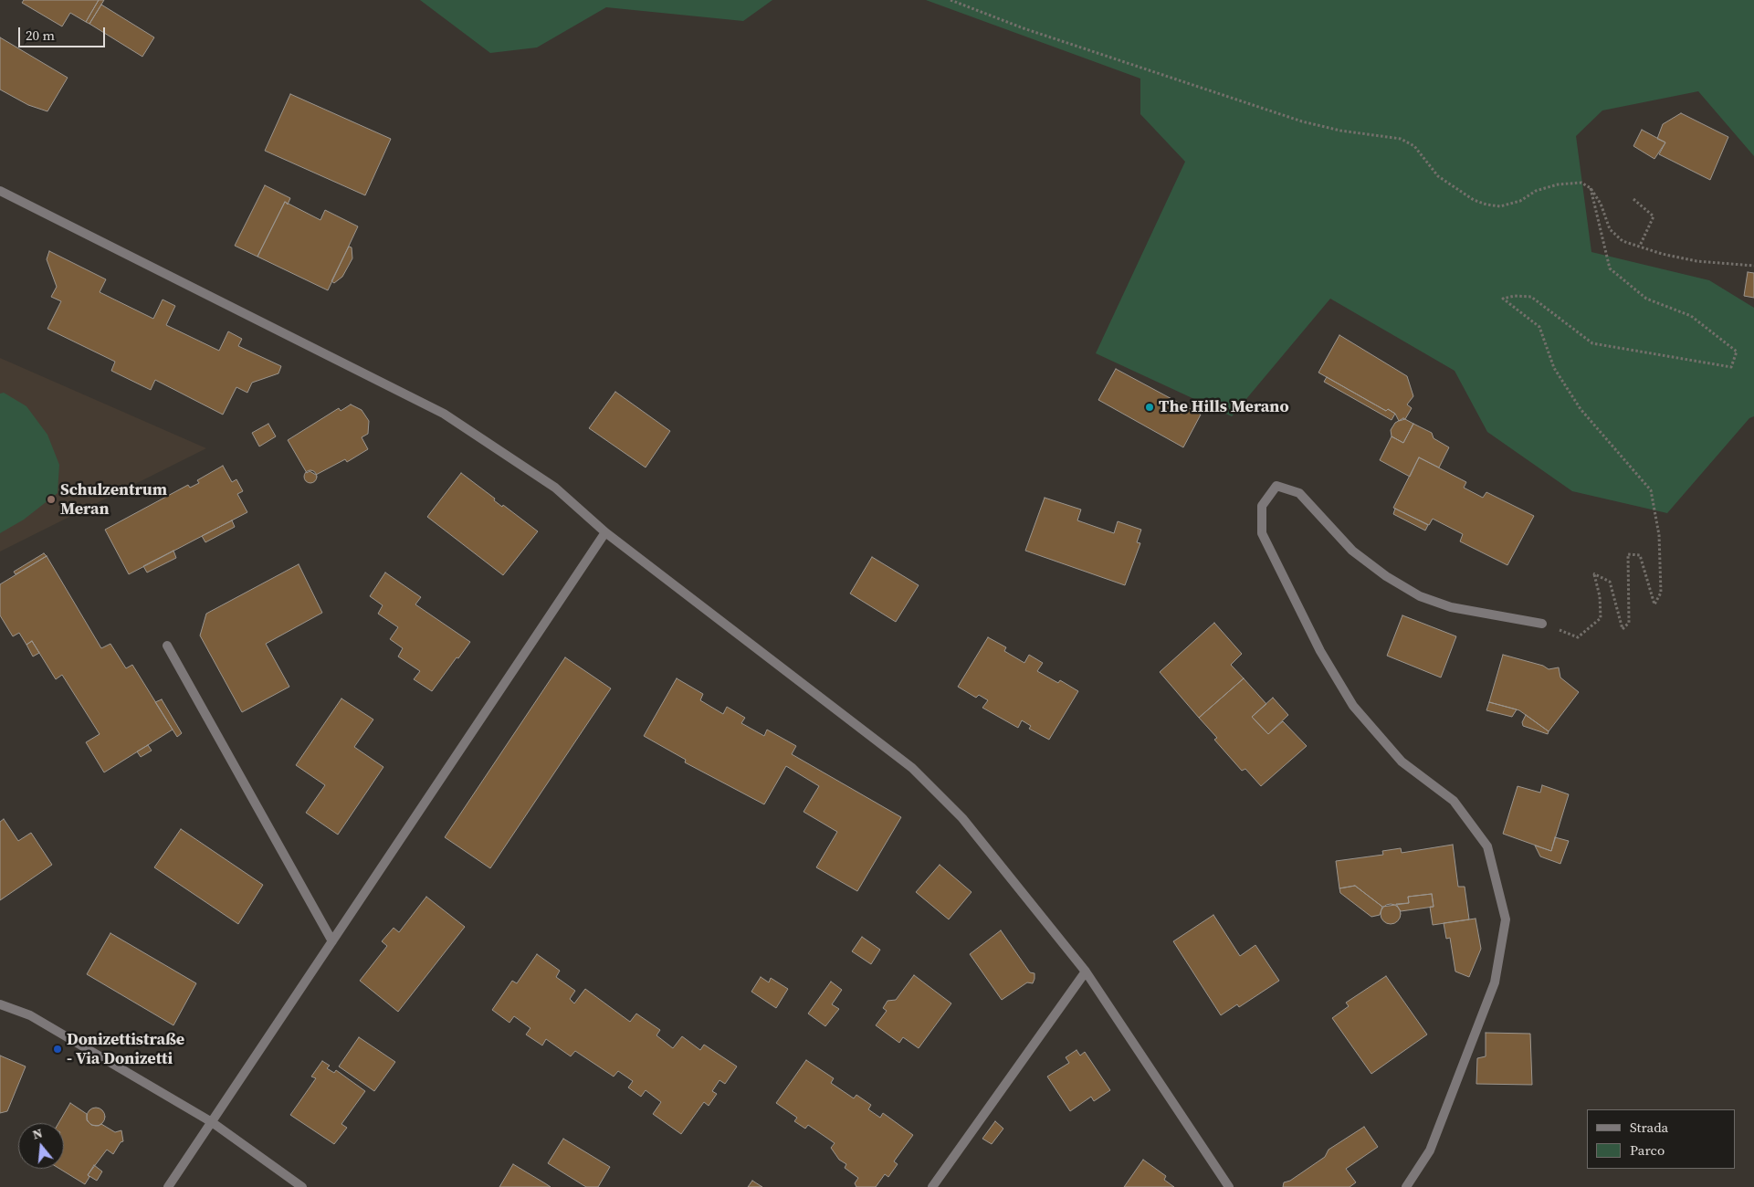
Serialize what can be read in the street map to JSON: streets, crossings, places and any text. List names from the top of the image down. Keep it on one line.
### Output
{"places":["The Hills Merano","Schulzentrum Meran","Donizettistraße - Via Donizetti"],"legend":["Strada","Parco"],"scale_bar":"20 m","north":"top"}
